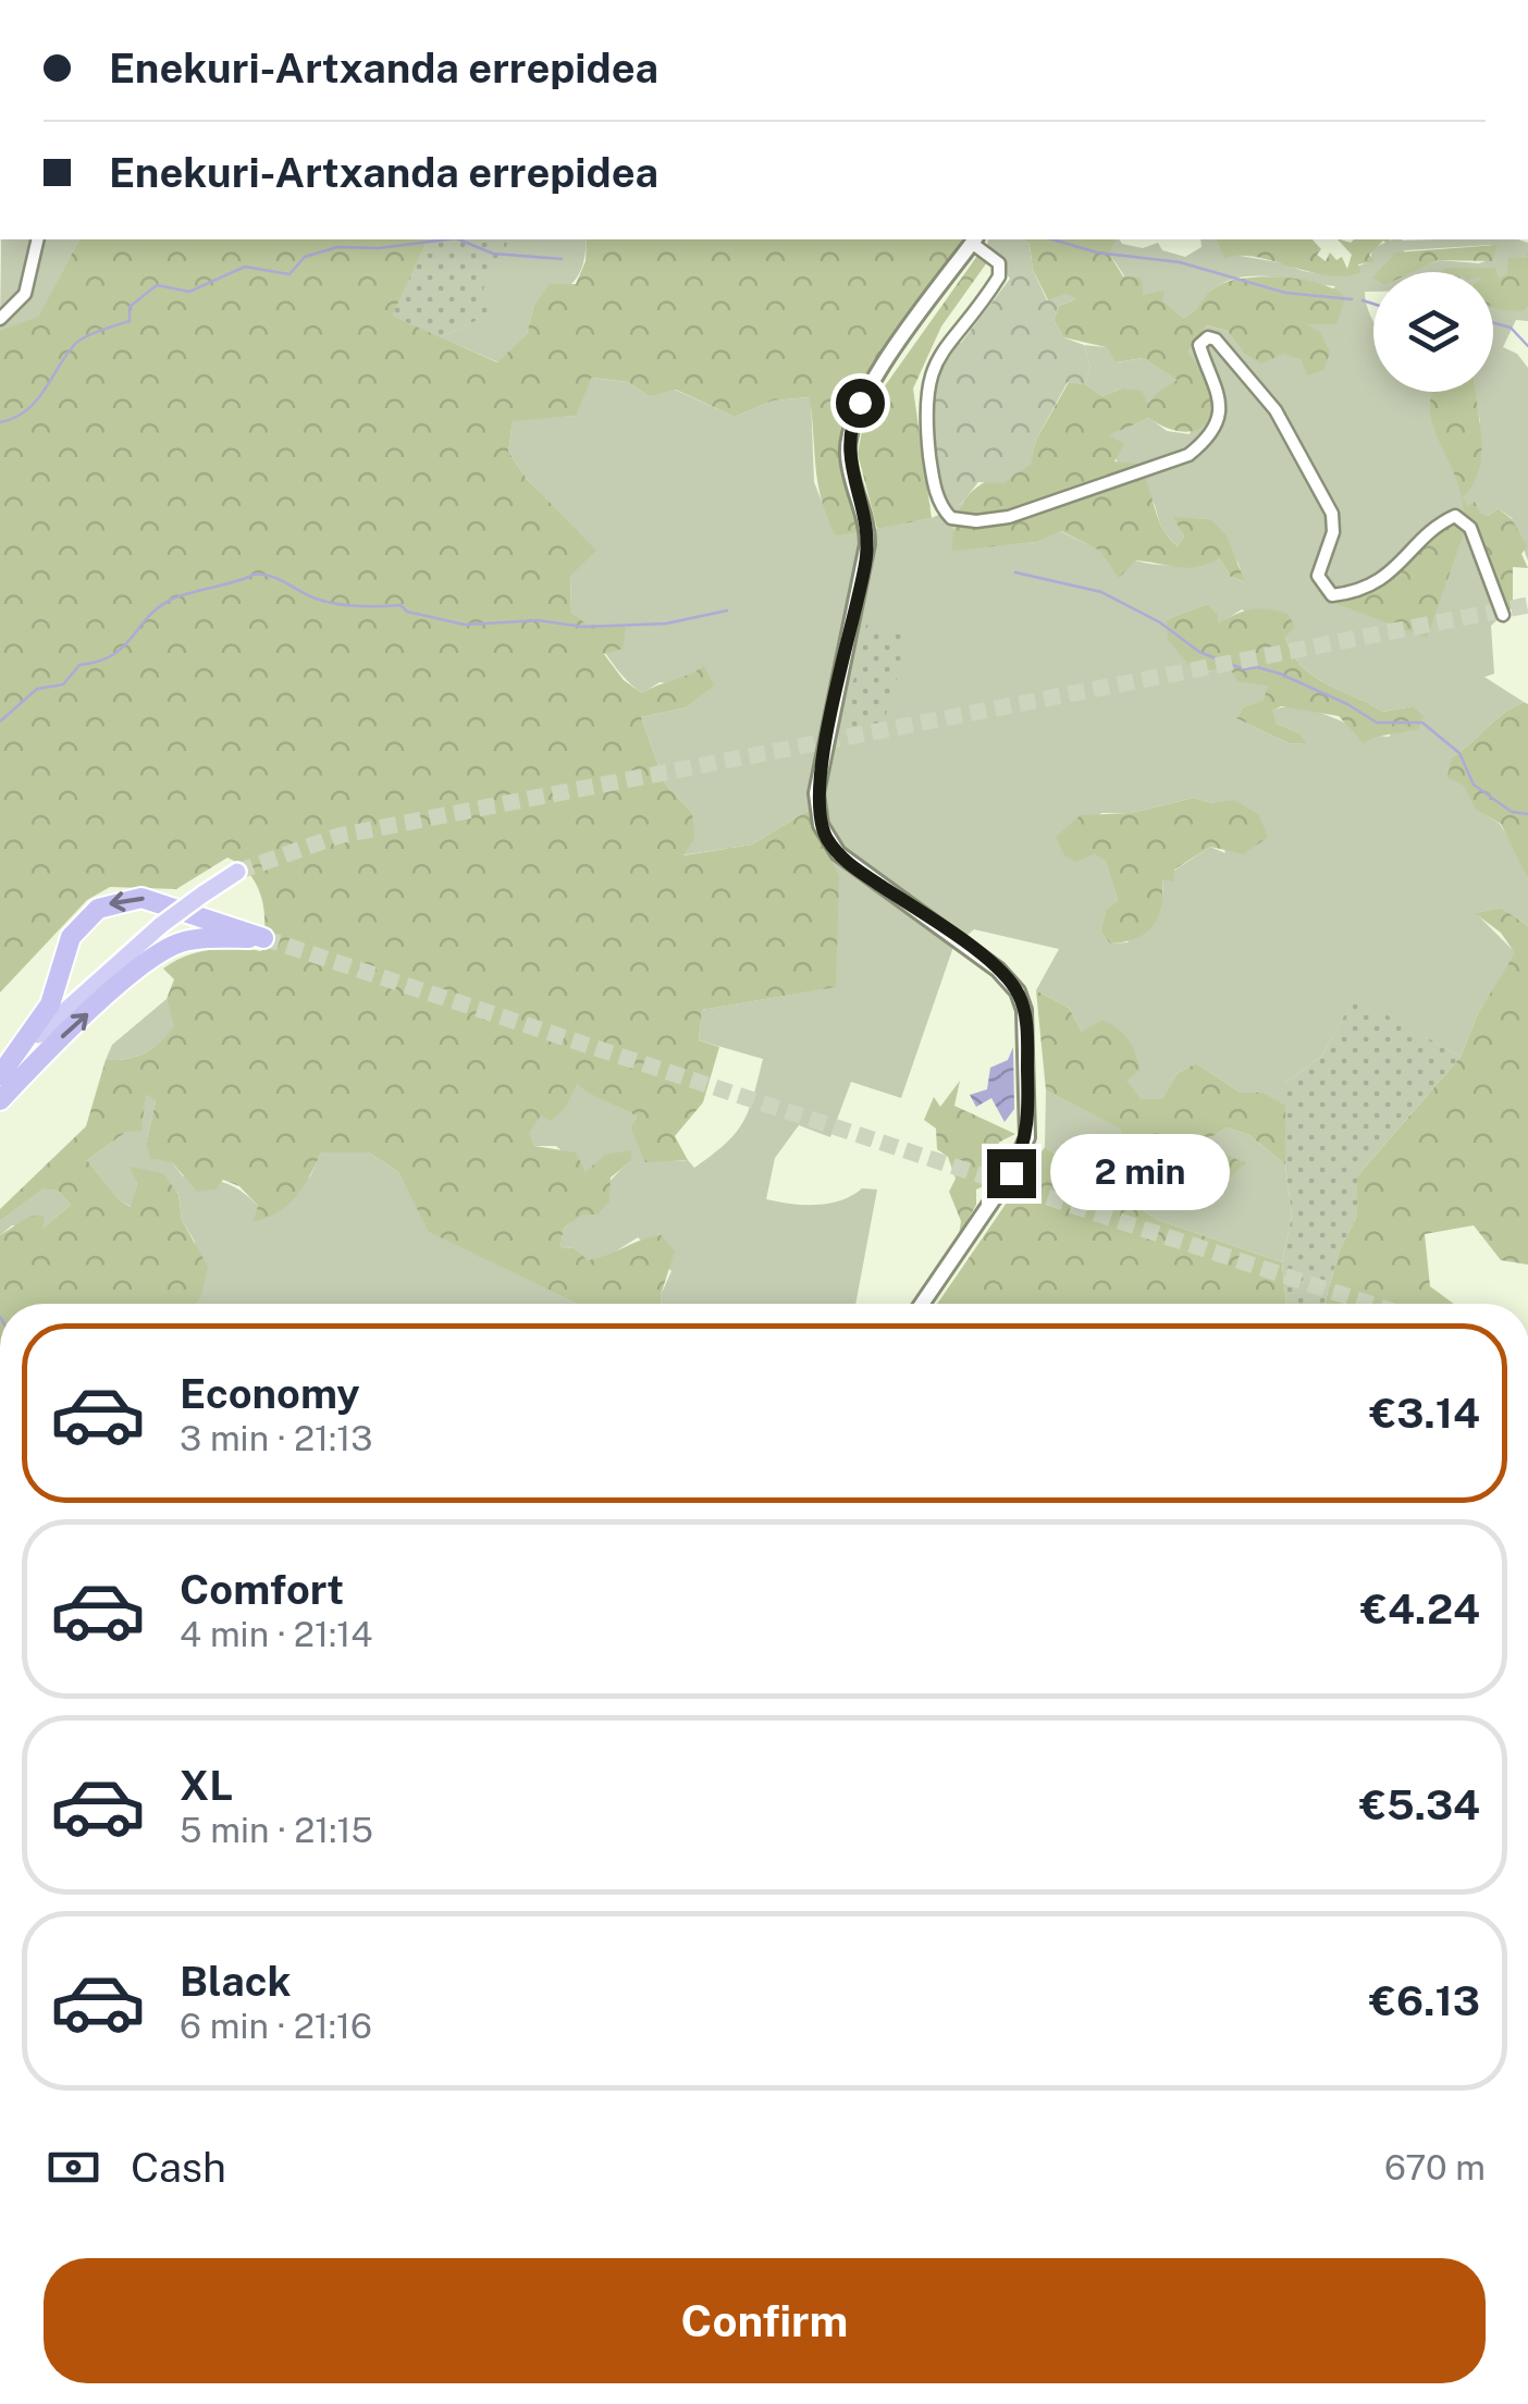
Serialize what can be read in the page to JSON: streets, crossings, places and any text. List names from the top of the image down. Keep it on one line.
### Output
{"page":{"banner":["Enekuri-Artxanda errepidea","Enekuri-Artxanda errepidea"],"bubble":"2 min","list":[{"name":"Economy","note":"3 min · 21:13","value":"€3.14"},{"name":"Comfort","note":"4 min · 21:14","value":"€4.24"},{"name":"XL","note":"5 min · 21:15","value":"€5.34"},{"name":"Black","note":"6 min · 21:16","value":"€6.13"}],"pay":["Cash","670 m"],"buttons":"Confirm"}}
